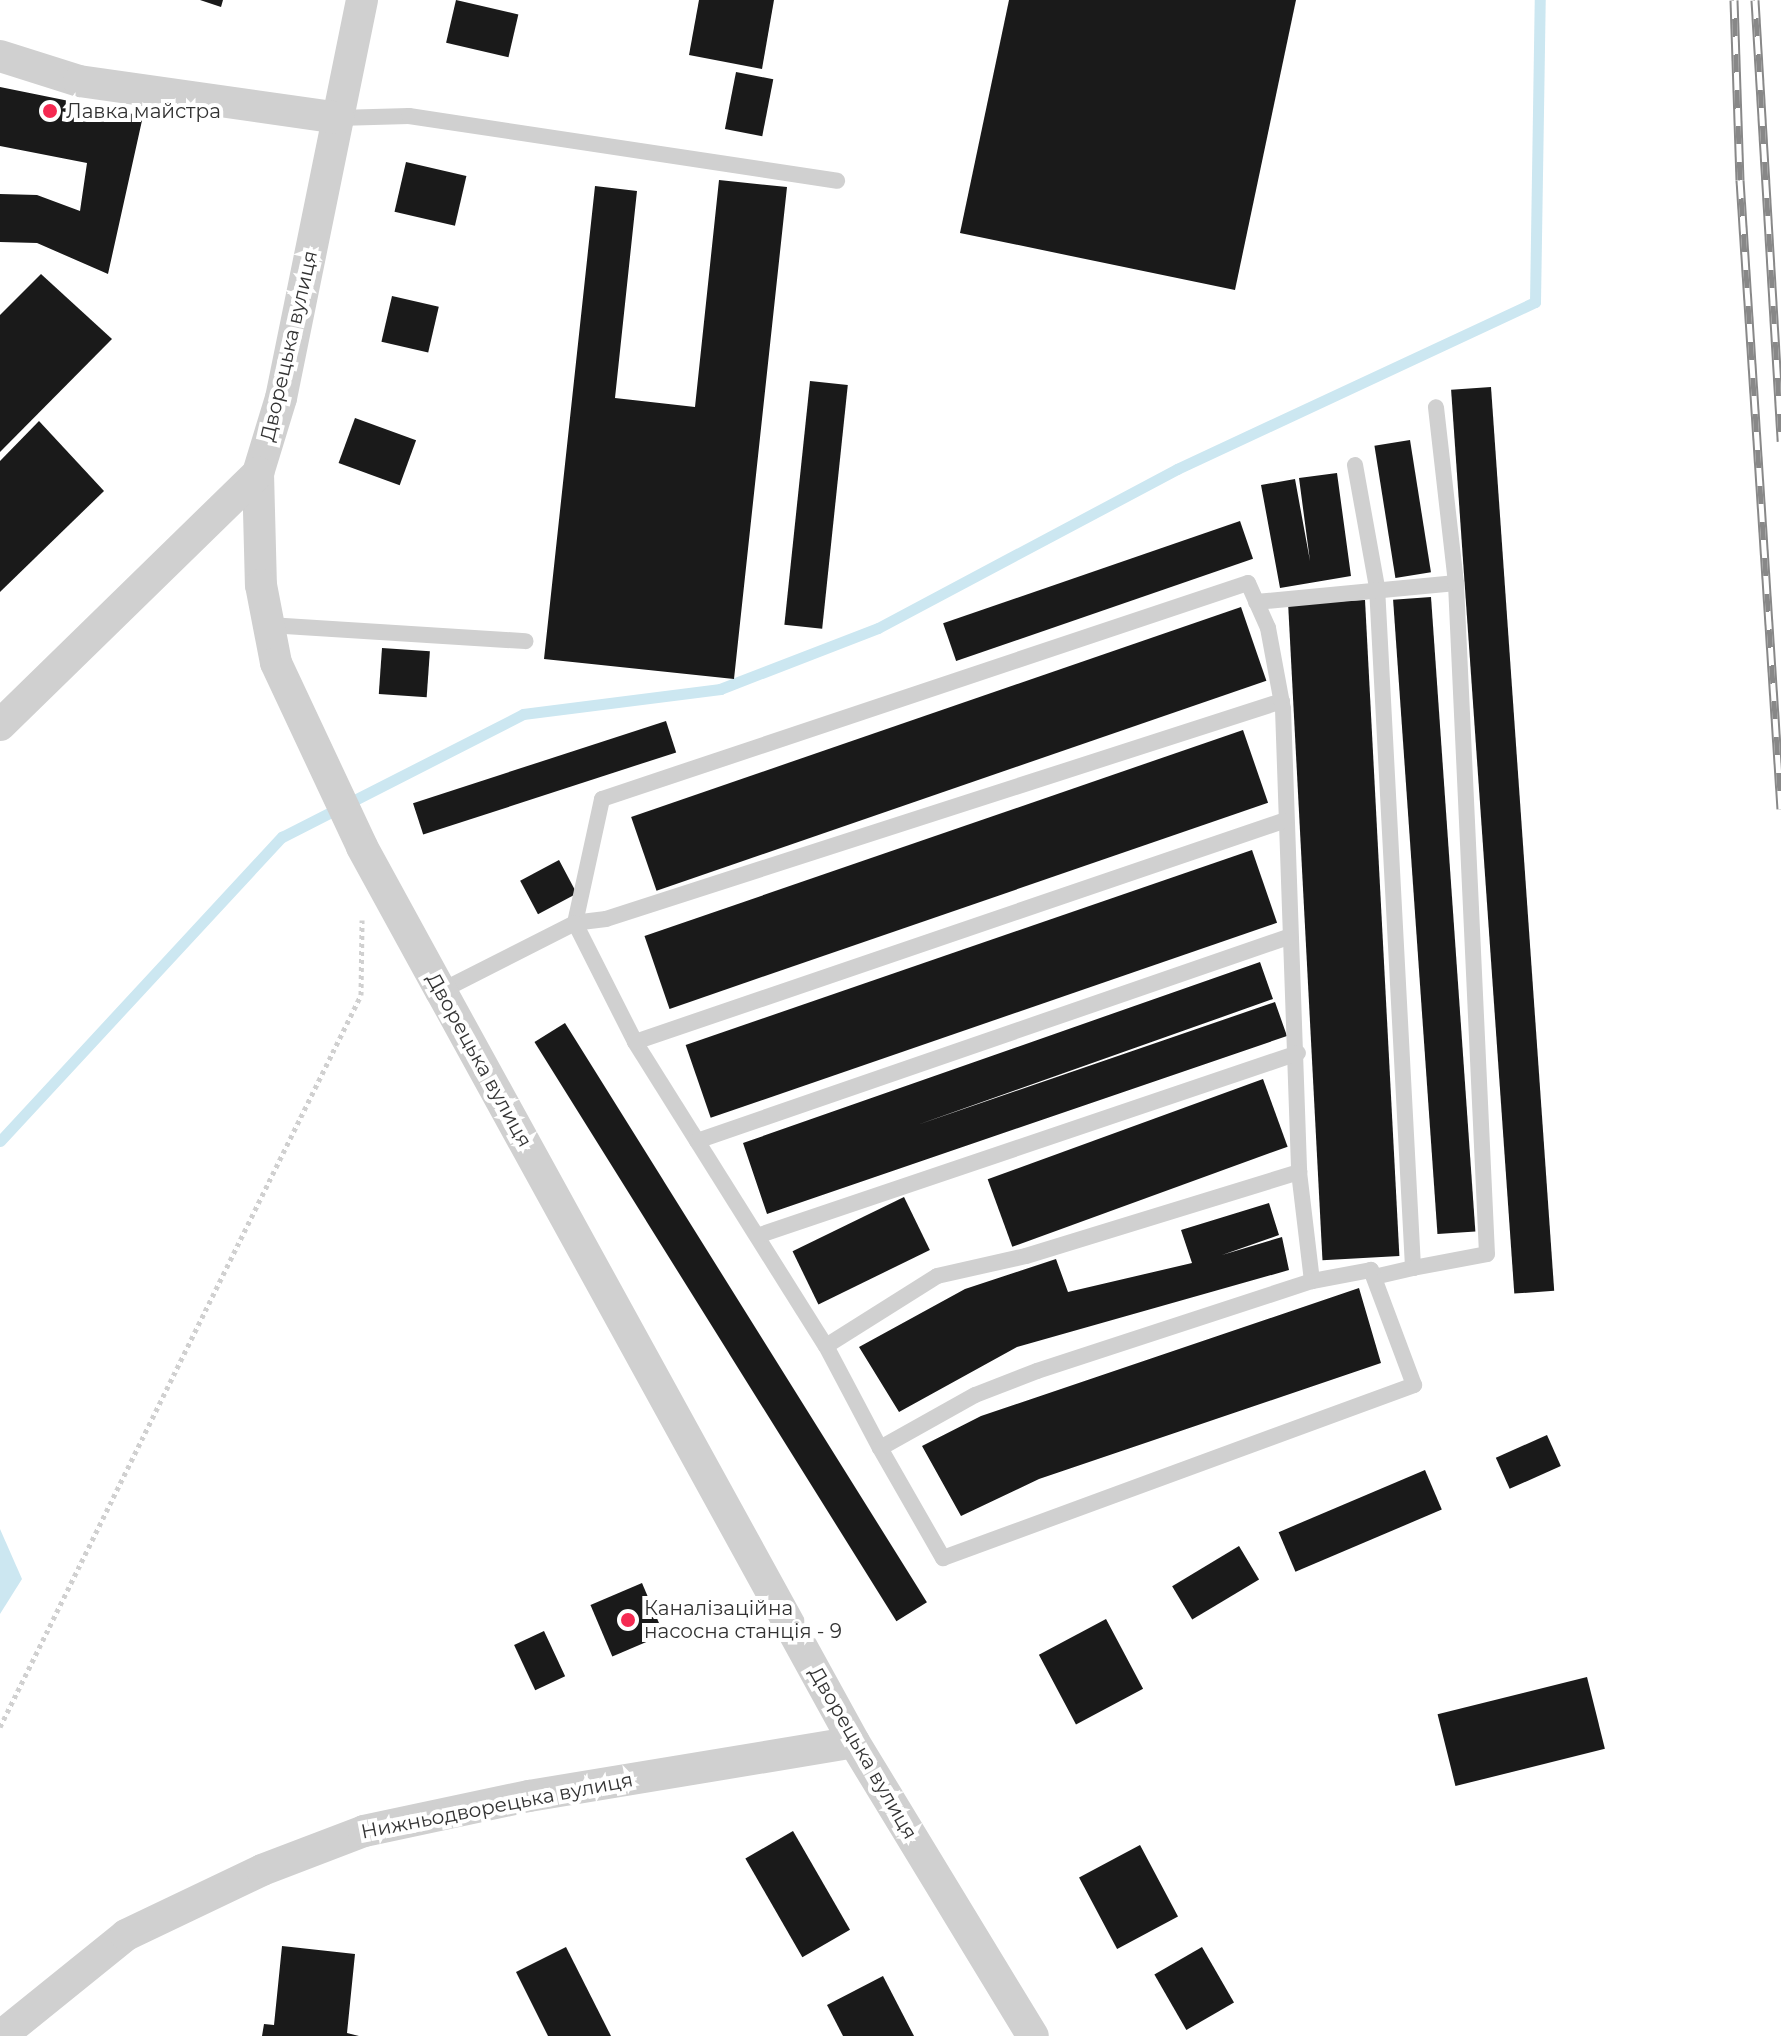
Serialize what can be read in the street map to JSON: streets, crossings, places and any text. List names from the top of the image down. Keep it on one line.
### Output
{"streets":{"street":["Дворецька вулиця","Нижньодворецька вулиця"]},"crossings":[["Дворецька вулиця","Нижньодворецька вулиця"]],"places":["Лавка майстра","Каналізаційна насосна станція - 9"]}
